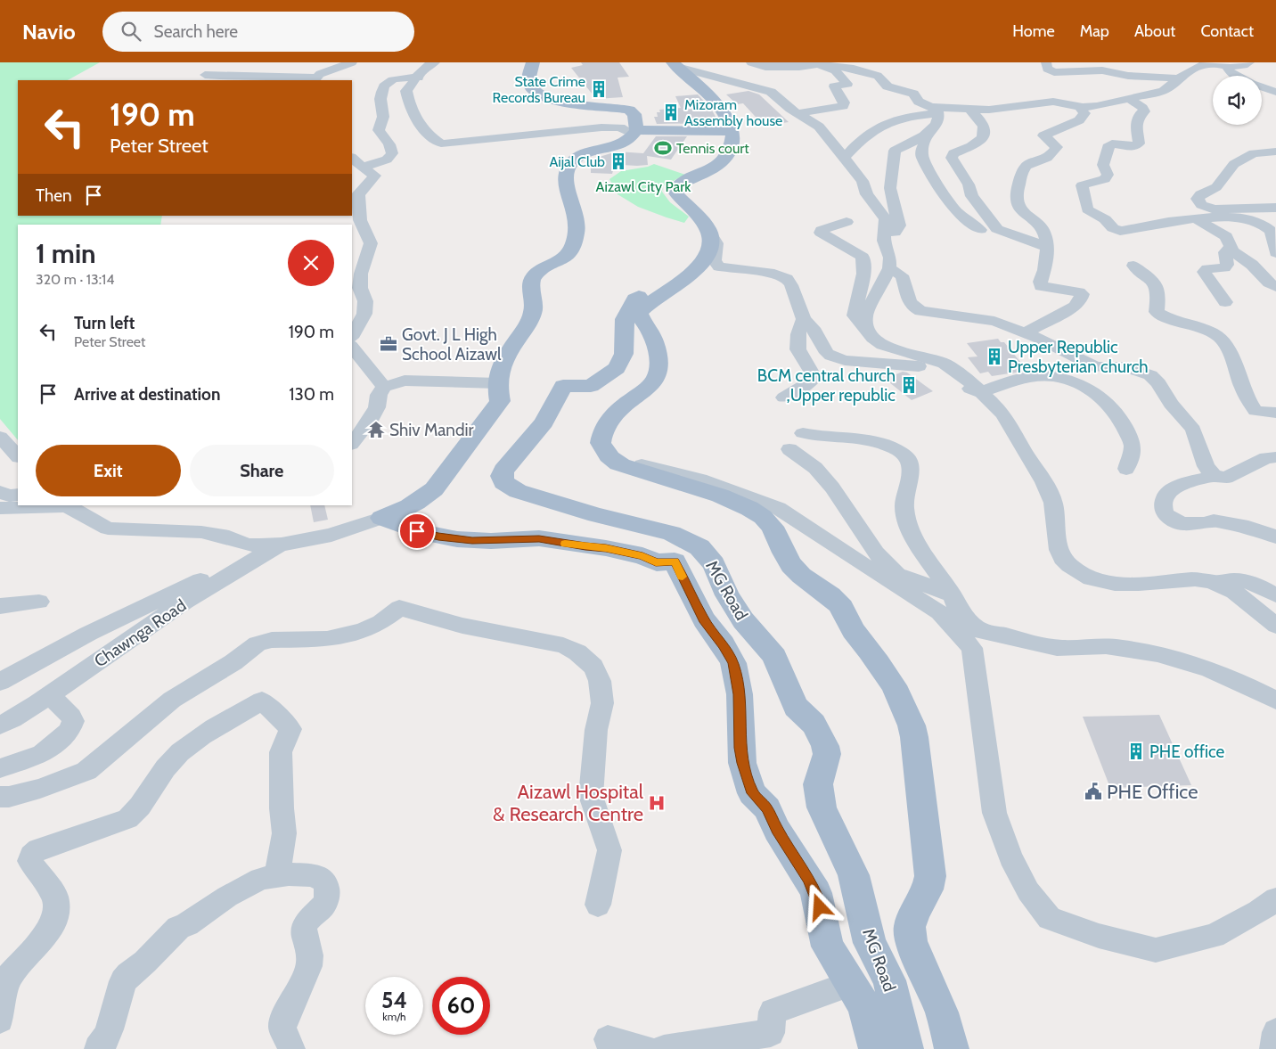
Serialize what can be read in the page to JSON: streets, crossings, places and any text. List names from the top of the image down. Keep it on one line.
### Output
{"streets":{"main road":["MG Road"],"street":["Chawnga Road"]},"parks":["Aizawl City Park"],"places":{"building":["State Crime Records Bureau","Mizoram Assembly house","Aijal Club","Upper Republic Presbyterian church","BCM central church ,Upper republic","PHE office"],"sports":["Tennis court"],"office":["Govt. J L High School Aizawl"],"temple":["Shiv Mandir"],"public building":["PHE Office"],"hospital":["Aizawl Hospital & Research Centre"]},"page":{"header":"Navio","search":"Search here","nav":["Home","Map","About","Contact"],"turn":["190 m","Peter Street"],"then":"Then","heading":["1 min","320 m · 13:14"],"list":[{"name":"Turn left","note":"Peter Street","value":"190 m"},{"name":"Arrive at destination","value":"130 m"}],"buttons":["Exit","Share"],"speed":"54 km/h","limit":"60"}}
